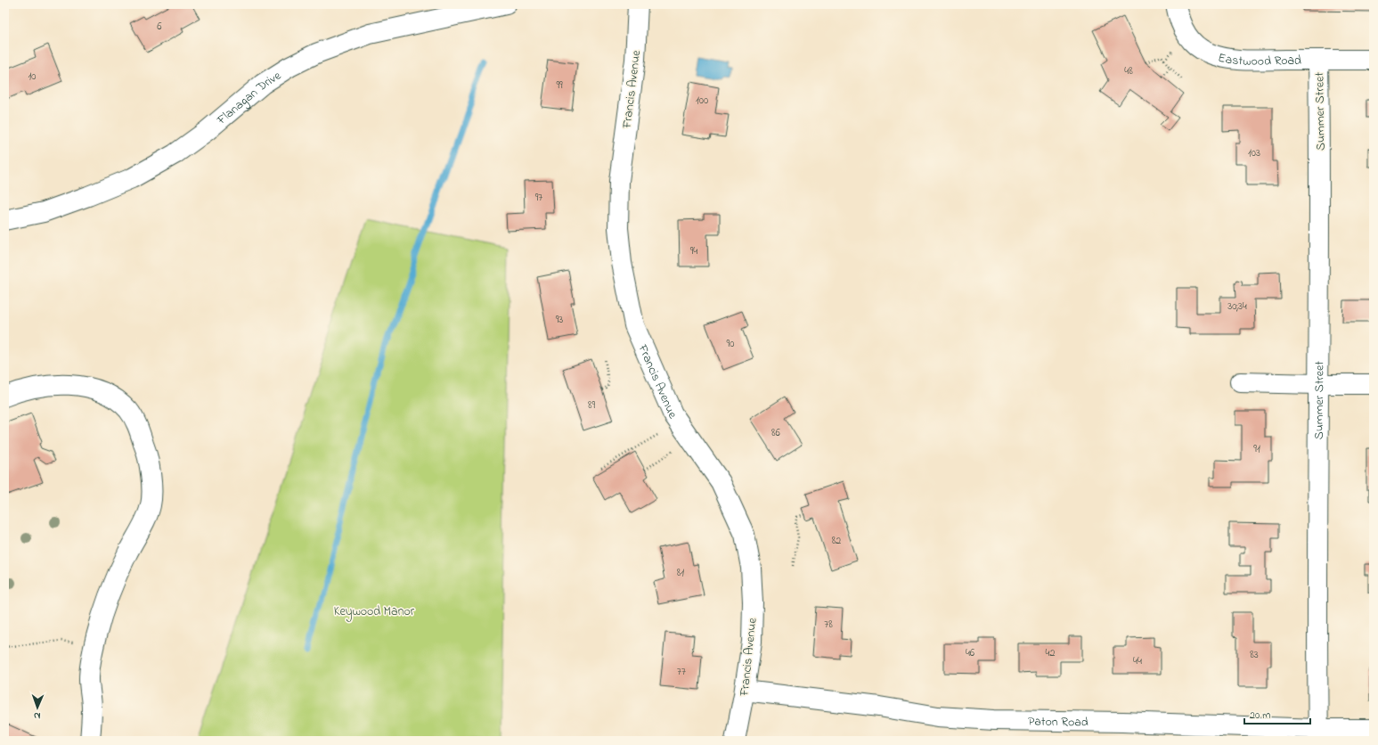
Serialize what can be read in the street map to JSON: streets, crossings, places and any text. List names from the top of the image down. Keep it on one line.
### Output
{"streets":{"street":["Eastwood Road","Francis Avenue","Flanagan Drive","Summer Street","Paton Road"]},"crossings":[["Eastwood Road","Summer Street"],["Francis Avenue","Paton Road"],["Summer Street","Paton Road"]],"parks":["Keywood Manor"],"house_numbers":["6","48","10","99","100","103","97","94","30;34","93","90","89","86","91","82","81","78","46","42","83","44","77"],"scale_bar":"20 m","north":"bottom"}
